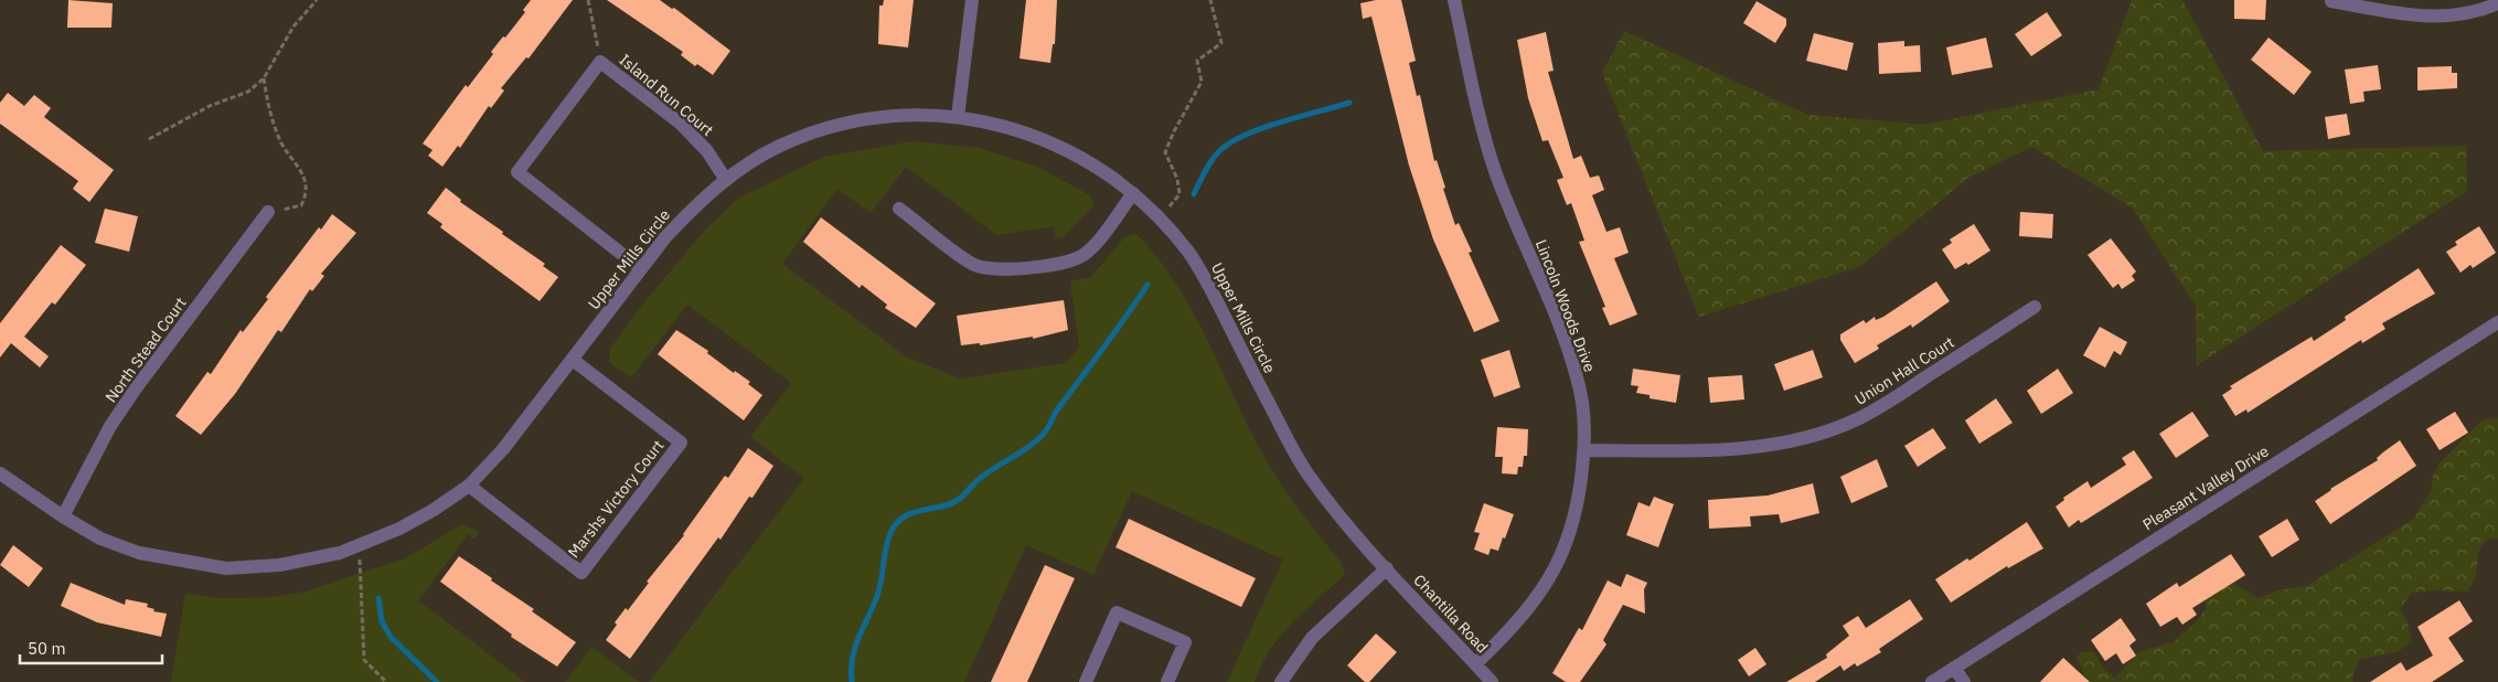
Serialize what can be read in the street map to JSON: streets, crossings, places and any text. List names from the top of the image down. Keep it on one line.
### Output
{"streets":{"street":["Island Run Court","Upper Mills Circle","Lincoln Woods Drive","North Stead Court","Union Hall Court","Pleasant Valley Drive","Marshs Victory Court","Chantilla Road"]},"crossings":[["Island Run Court","Upper Mills Circle"],["Upper Mills Circle","North Stead Court"],["Upper Mills Circle","Marshs Victory Court"],["Upper Mills Circle","Chantilla Road"],["Lincoln Woods Drive","Union Hall Court"],["Lincoln Woods Drive","Chantilla Road"]],"scale_bar":"50 m"}
